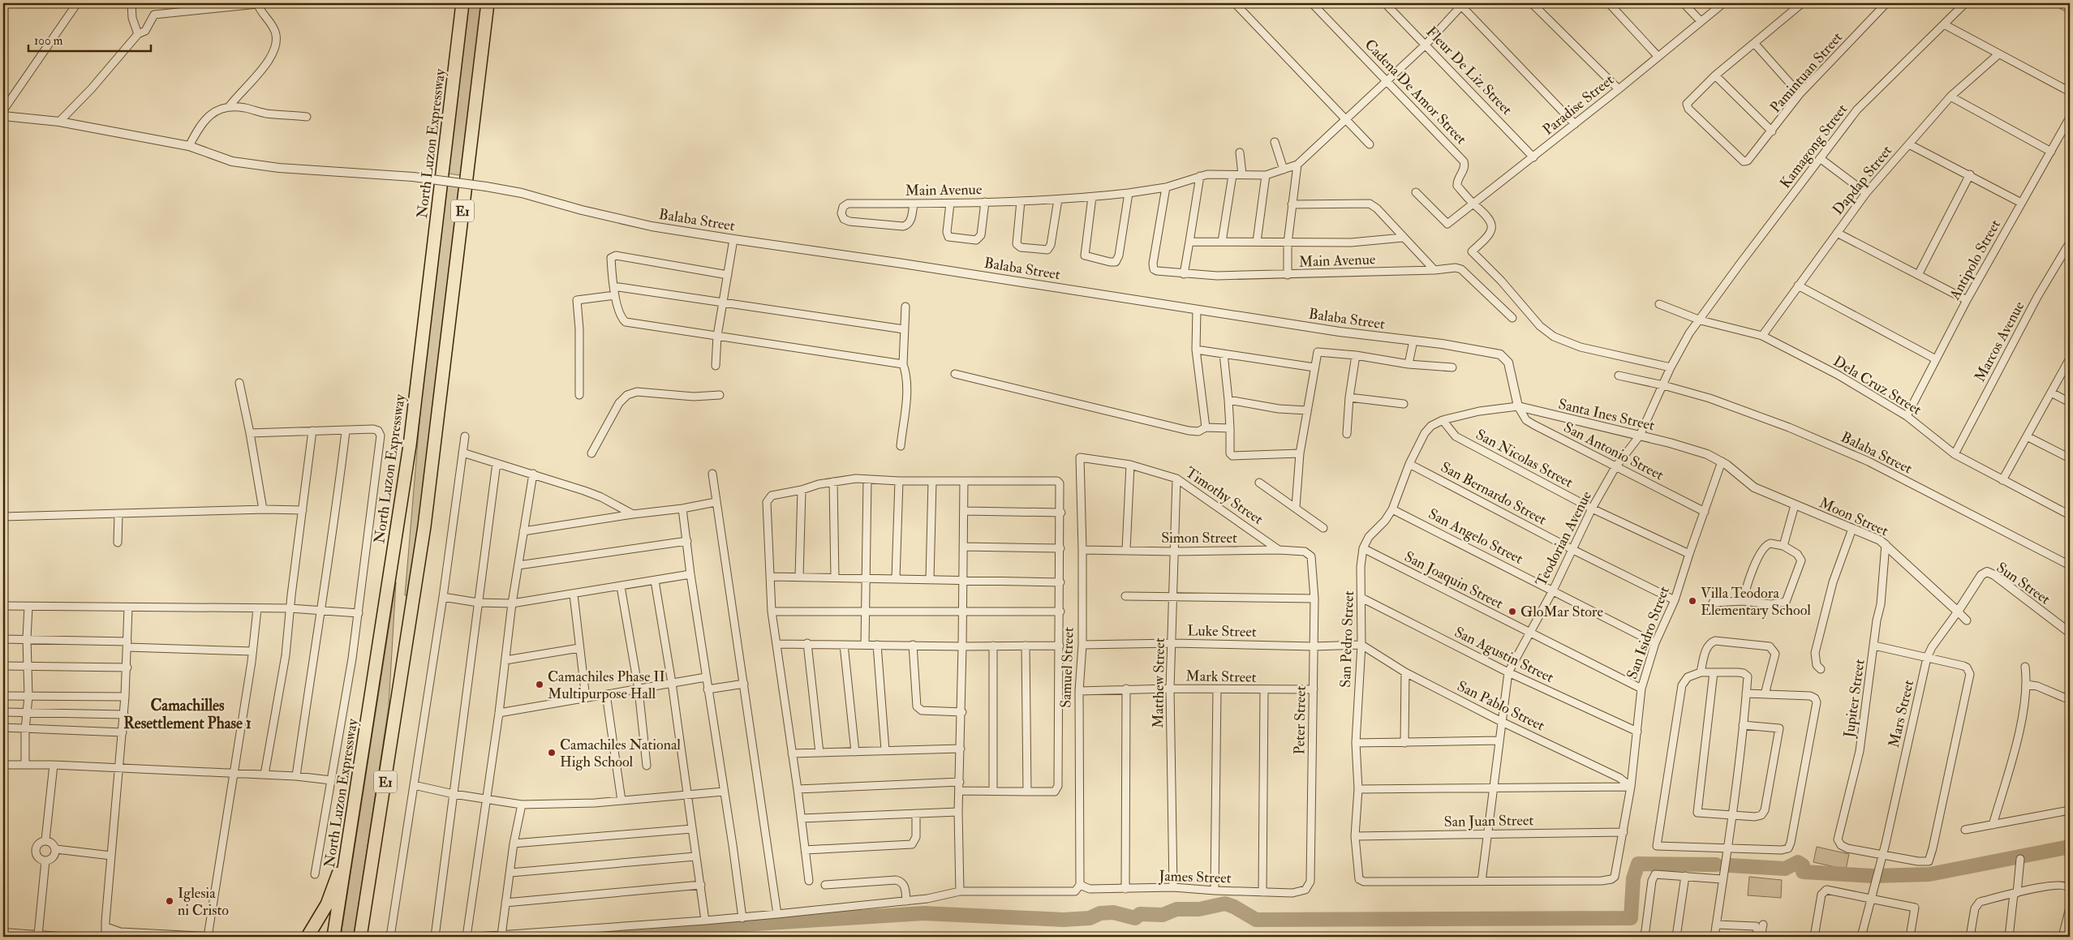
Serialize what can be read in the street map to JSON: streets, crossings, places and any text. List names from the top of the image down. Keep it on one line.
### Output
{"streets":{"highway":["North Luzon Expressway","E1"],"street":["Fleur De Liz Street","Pamintuan Street","Cadena De Amor Street","Paradise Street","Kamagong Street","Dapdap Street","Main Avenue","Balaba Street","Antipolo Street","Marcos Avenue","Dela Cruz Street","Santa Ines Street","San Antonio Street","San Nicolas Street","San Bernardo Street","Timothy Street","Moon Street","San Angelo Street","Simon Street","Teodorian Avenue","San Joaquin Street","Sun Street","Luke Street","San Isidro Street","San Pedro Street","San Agustin Street","Samuel Street","Mark Street","Matthew Street","Jupiter Street","San Pablo Street","Mars Street","Peter Street","San Juan Street","James Street"]},"crossings":[["Fleur De Liz Street","Paradise Street"],["Fleur De Liz Street","Main Avenue"],["Cadena De Amor Street","Paradise Street"],["Cadena De Amor Street","Main Avenue"],["North Luzon Expressway","E1"],["Kamagong Street","Dela Cruz Street"],["Kamagong Street","Teodorian Avenue"],["Dapdap Street","Dela Cruz Street"],["Balaba Street","Santa Ines Street"],["Balaba Street","San Antonio Street"],["Balaba Street","Teodorian Avenue"],["Antipolo Street","Dela Cruz Street"],["Marcos Avenue","Dela Cruz Street"],["Dela Cruz Street","Teodorian Avenue"],["Santa Ines Street","San Antonio Street"],["Santa Ines Street","San Nicolas Street"],["Santa Ines Street","Moon Street"],["Santa Ines Street","Teodorian Avenue"],["Santa Ines Street","San Isidro Street"],["Santa Ines Street","San Pedro Street"],["San Antonio Street","Teodorian Avenue"],["San Antonio Street","San Isidro Street"],["San Nicolas Street","Teodorian Avenue"],["San Nicolas Street","San Isidro Street"],["San Nicolas Street","San Pedro Street"],["San Bernardo Street","Teodorian Avenue"],["San Bernardo Street","San Isidro Street"],["San Bernardo Street","San Pedro Street"],["Timothy Street","Simon Street"],["Timothy Street","Samuel Street"],["Timothy Street","Matthew Street"],["Moon Street","Jupiter Street"],["Moon Street","Mars Street"],["San Angelo Street","Teodorian Avenue"],["San Angelo Street","San Isidro Street"],["San Angelo Street","San Pedro Street"],["Simon Street","Samuel Street"],["Simon Street","Matthew Street"],["Simon Street","Peter Street"],["Teodorian Avenue","San Joaquin Street"],["Teodorian Avenue","San Isidro Street"],["Teodorian Avenue","San Pedro Street"],["Teodorian Avenue","San Agustin Street"],["Teodorian Avenue","San Pablo Street"],["Teodorian Avenue","San Juan Street"],["San Joaquin Street","San Isidro Street"],["San Joaquin Street","San Pedro Street"],["Sun Street","Mars Street"],["Luke Street","San Pedro Street"],["Luke Street","Samuel Street"],["Luke Street","Matthew Street"],["Luke Street","San Pablo Street"],["Luke Street","Peter Street"],["San Isidro Street","San Pedro Street"],["San Isidro Street","San Agustin Street"],["San Isidro Street","San Pablo Street"],["San Isidro Street","San Juan Street"],["San Pedro Street","San Agustin Street"],["San Pedro Street","San Pablo Street"],["San Pedro Street","San Juan Street"],["Samuel Street","Mark Street"],["Samuel Street","James Street"],["Mark Street","Matthew Street"],["Mark Street","Peter Street"],["Matthew Street","James Street"],["Jupiter Street","Mars Street"],["Peter Street","James Street"]],"districts":["Camachilles Resettlement Phase 1"],"places":["Villa Teodora Elementary School","GloMar Store","Camachiles Phase II Multipurpose Hall","Camachiles National High School","Iglesia ni Cristo"],"scale_bar":"100 m"}
